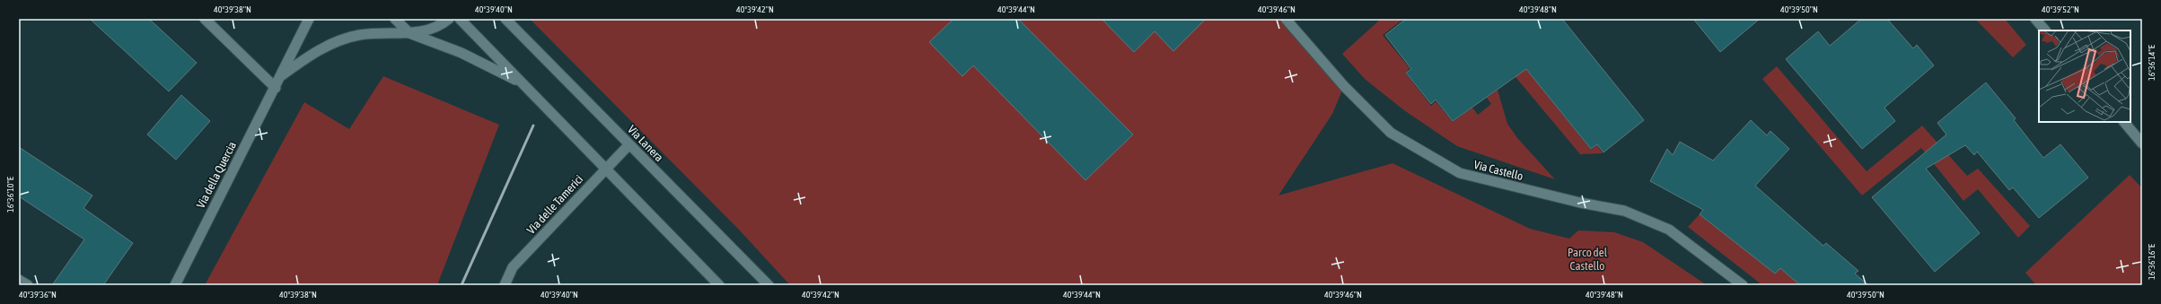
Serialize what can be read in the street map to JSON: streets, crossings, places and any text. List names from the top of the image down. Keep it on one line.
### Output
{"streets":{"street":["Via Lanera","Via Castello","Via della Quercia","Via delle Tamerici"]},"crossings":[["Via Lanera","Via delle Tamerici"]],"parks":["Parco del Castello"],"coordinates":["40°39'38\"N","40°39'40\"N","40°39'42\"N","40°39'44\"N","40°39'46\"N","40°39'48\"N","40°39'50\"N","40°39'52\"N","16°36'14\"E","16°36'10\"E","16°36'16\"E","40°39'36\"N"]}
